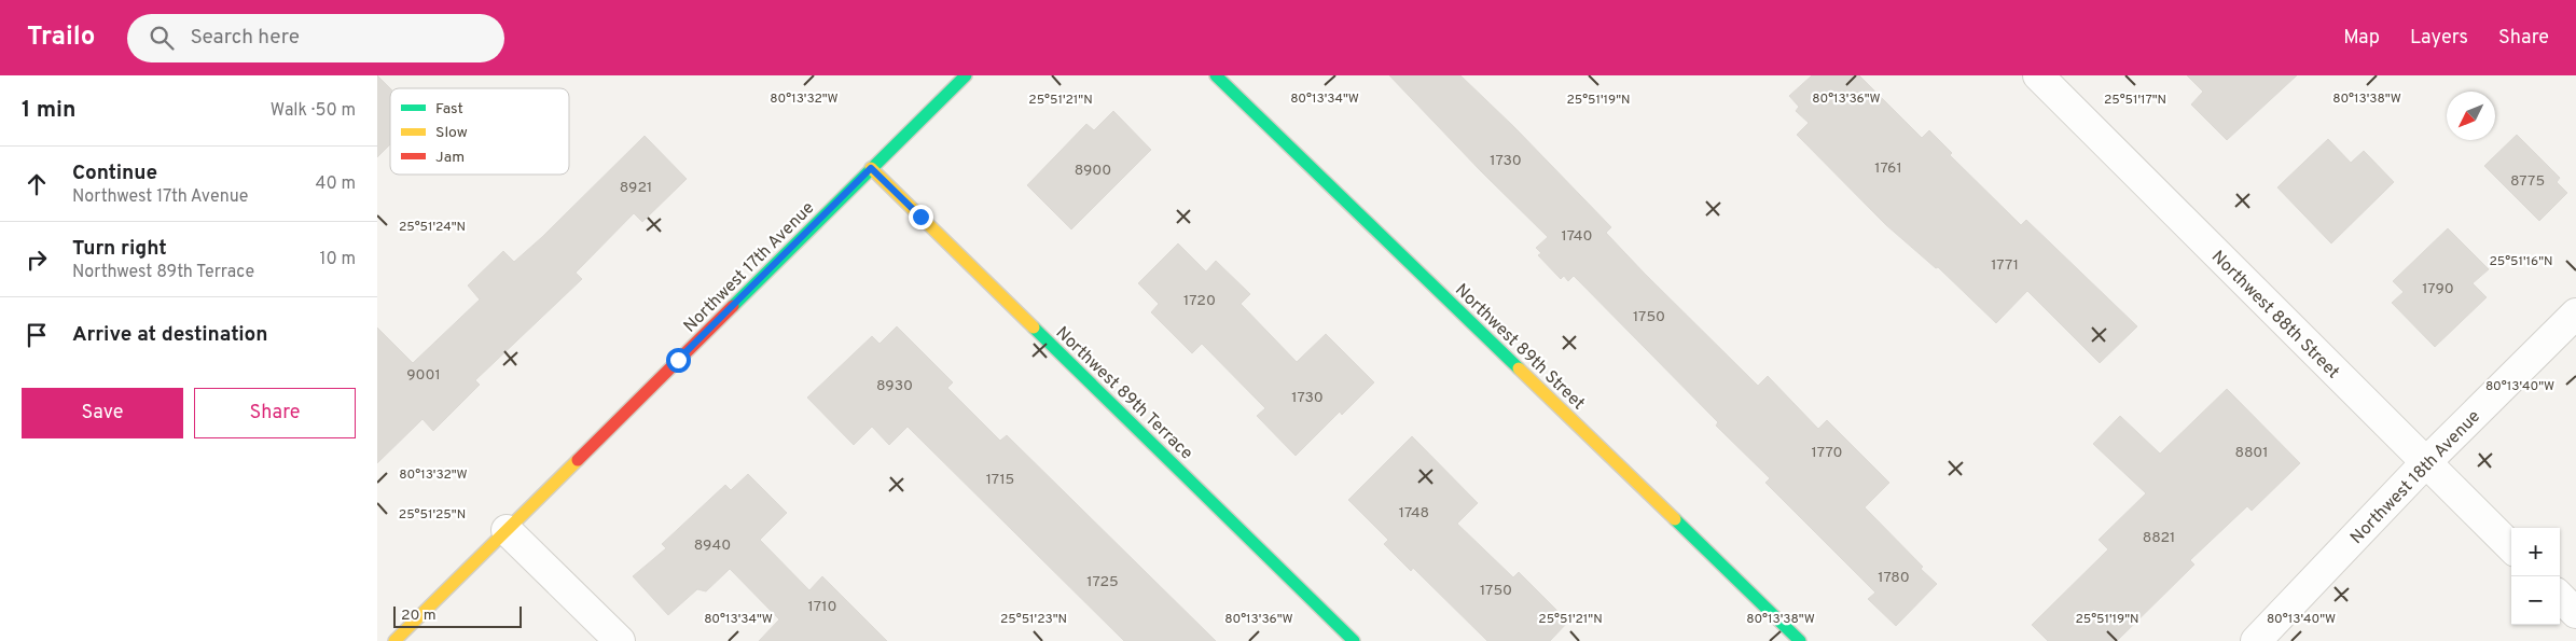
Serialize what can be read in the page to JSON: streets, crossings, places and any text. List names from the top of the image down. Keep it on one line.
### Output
{"streets":{"street":["Northwest 17th Avenue","Northwest 88th Street","Northwest 89th Street","Northwest 89th Terrace","Northwest 18th Avenue"]},"crossings":[["Northwest 17th Avenue","Northwest 89th Terrace"],["Northwest 88th Street","Northwest 18th Avenue"]],"house_numbers":["1730","1761","8900","8775","8921","1740","1771","1790","1720","1750","9001","8930","1730","1770","8801","1715","1748","8821","8940","1780","1725","1750","1710"],"legend":["Fast","Slow","Jam"],"scale_bar":"20 m","north":"bottom left","page":{"header":"Trailo","search":"Search here","nav":["Map","Layers","Share"],"heading":["1 min","Walk · 50 m"],"list":[["Continue","Northwest 17th Avenue","40 m"],["Turn right","Northwest 89th Terrace","10 m"],"Arrive at destination"],"buttons":["Save","Share"],"map_buttons":["+","−"],"scale":"20 m"},"coordinates":["80°13'32\"W","80°13'34\"W","80°13'36\"W","80°13'38\"W","25°51'21\"N","25°51'19\"N","25°51'17\"N","25°51'24\"N","25°51'16\"N","80°13'40\"W","25°51'25\"N","25°51'23\"N"]}
